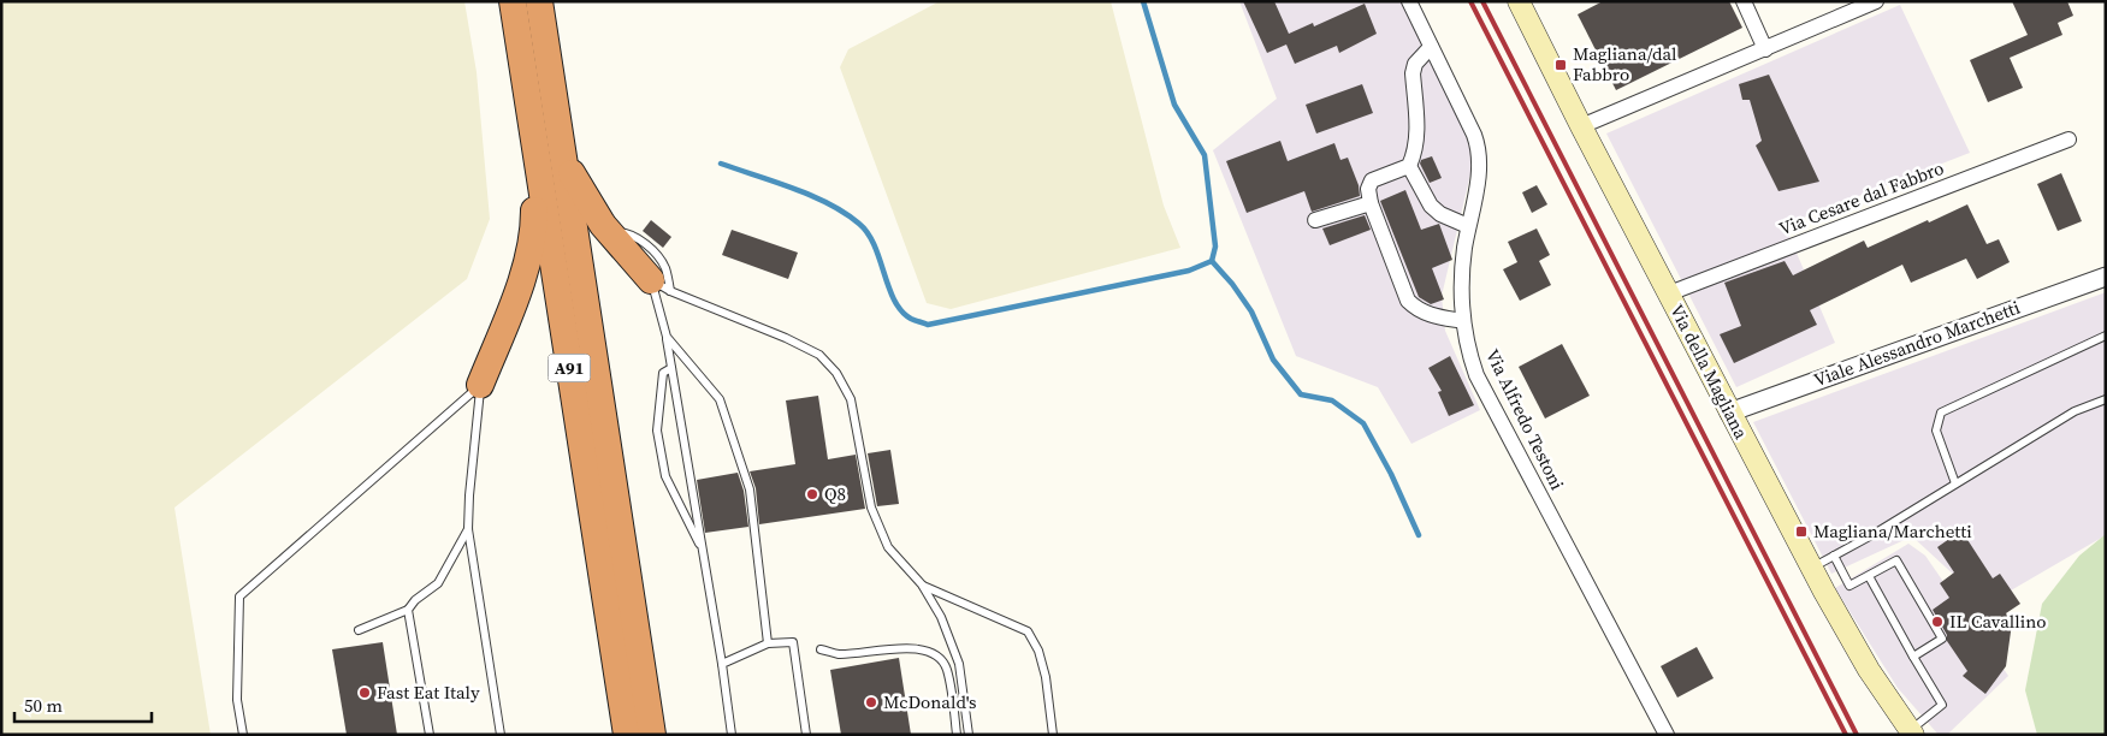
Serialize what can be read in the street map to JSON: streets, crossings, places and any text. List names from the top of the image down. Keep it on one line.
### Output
{"streets":{"highway":["A91"],"main road":["Via della Magliana"],"street":["Via Cesare dal Fabbro","Viale Alessandro Marchetti","Via Alfredo Testoni"]},"crossings":[["Via Cesare dal Fabbro","Via della Magliana"],["Viale Alessandro Marchetti","Via della Magliana"]],"places":{"transit":["Magliana/dal Fabbro","Magliana/Marchetti"],"other":["Q8","IL Cavallino","Fast Eat Italy","McDonald's"]},"scale_bar":"50 m"}
